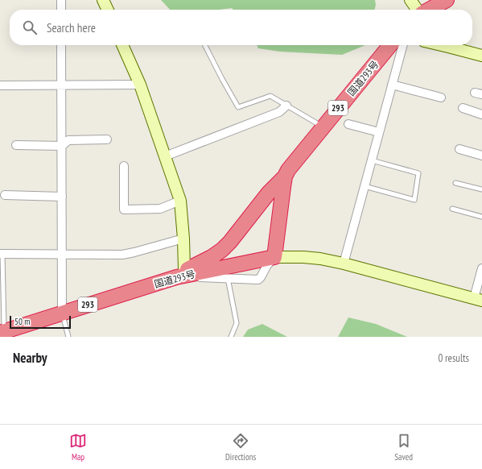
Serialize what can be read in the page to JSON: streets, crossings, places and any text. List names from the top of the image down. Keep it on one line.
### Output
{"streets":{"highway":["国道293号","293"]},"scale_bar":"50 m","page":{"search":"Search here","scale":"50 m","heading":["Nearby","0 results"],"nav":["Map","Directions","Saved"]}}
